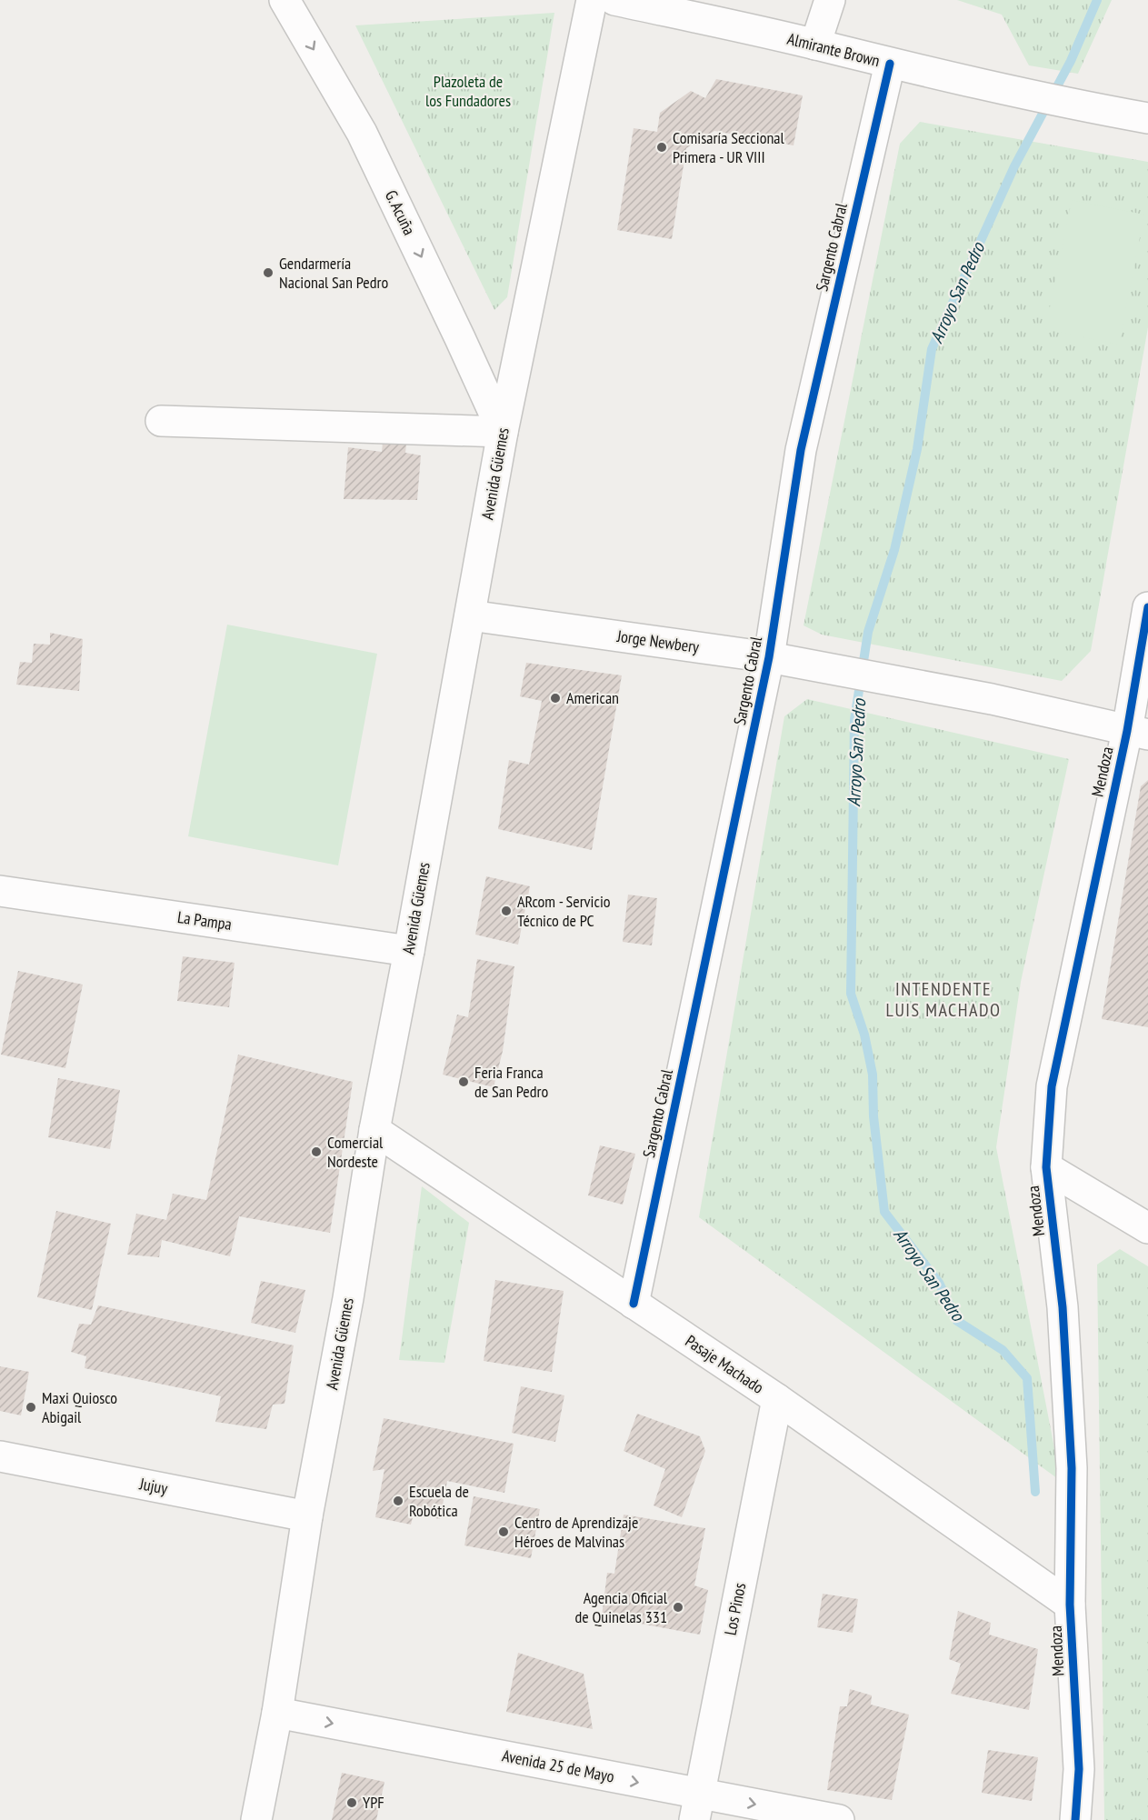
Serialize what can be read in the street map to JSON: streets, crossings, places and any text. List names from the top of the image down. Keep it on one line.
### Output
{"streets":{"street":["Almirante Brown","G. Acuña","Sargento Cabral","Avenida Güemes","Jorge Newbery","Mendoza","La Pampa","Pasaje Machado","Jujuy","Los Pinos","Avenida 25 de Mayo"]},"crossings":[["Almirante Brown","Sargento Cabral"],["G. Acuña","Avenida Güemes"],["Sargento Cabral","Jorge Newbery"],["Sargento Cabral","Pasaje Machado"],["Avenida Güemes","Jorge Newbery"],["Avenida Güemes","La Pampa"],["Avenida Güemes","Pasaje Machado"],["Avenida Güemes","Jujuy"],["Avenida Güemes","Avenida 25 de Mayo"],["Jorge Newbery","Mendoza"],["Mendoza","Pasaje Machado"],["Pasaje Machado","Los Pinos"],["Los Pinos","Avenida 25 de Mayo"]],"one_way":["G. Acuña","Avenida 25 de Mayo"],"districts":["INTENDENTE LUIS MACHADO"],"water":["Arroyo San Pedro"],"parks":["Plazoleta de los Fundadores"],"places":["Comisaría Seccional Primera - UR VIII","Gendarmería Nacional San Pedro","American","ARcom - Servicio Técnico de PC","Feria Franca de San Pedro","Comercial Nordeste","Maxi Quiosco Abigail","Escuela de Robótica","Centro de Aprendizaje Héroes de Malvinas","Agencia Oficial de Quinelas 331","YPF"]}
